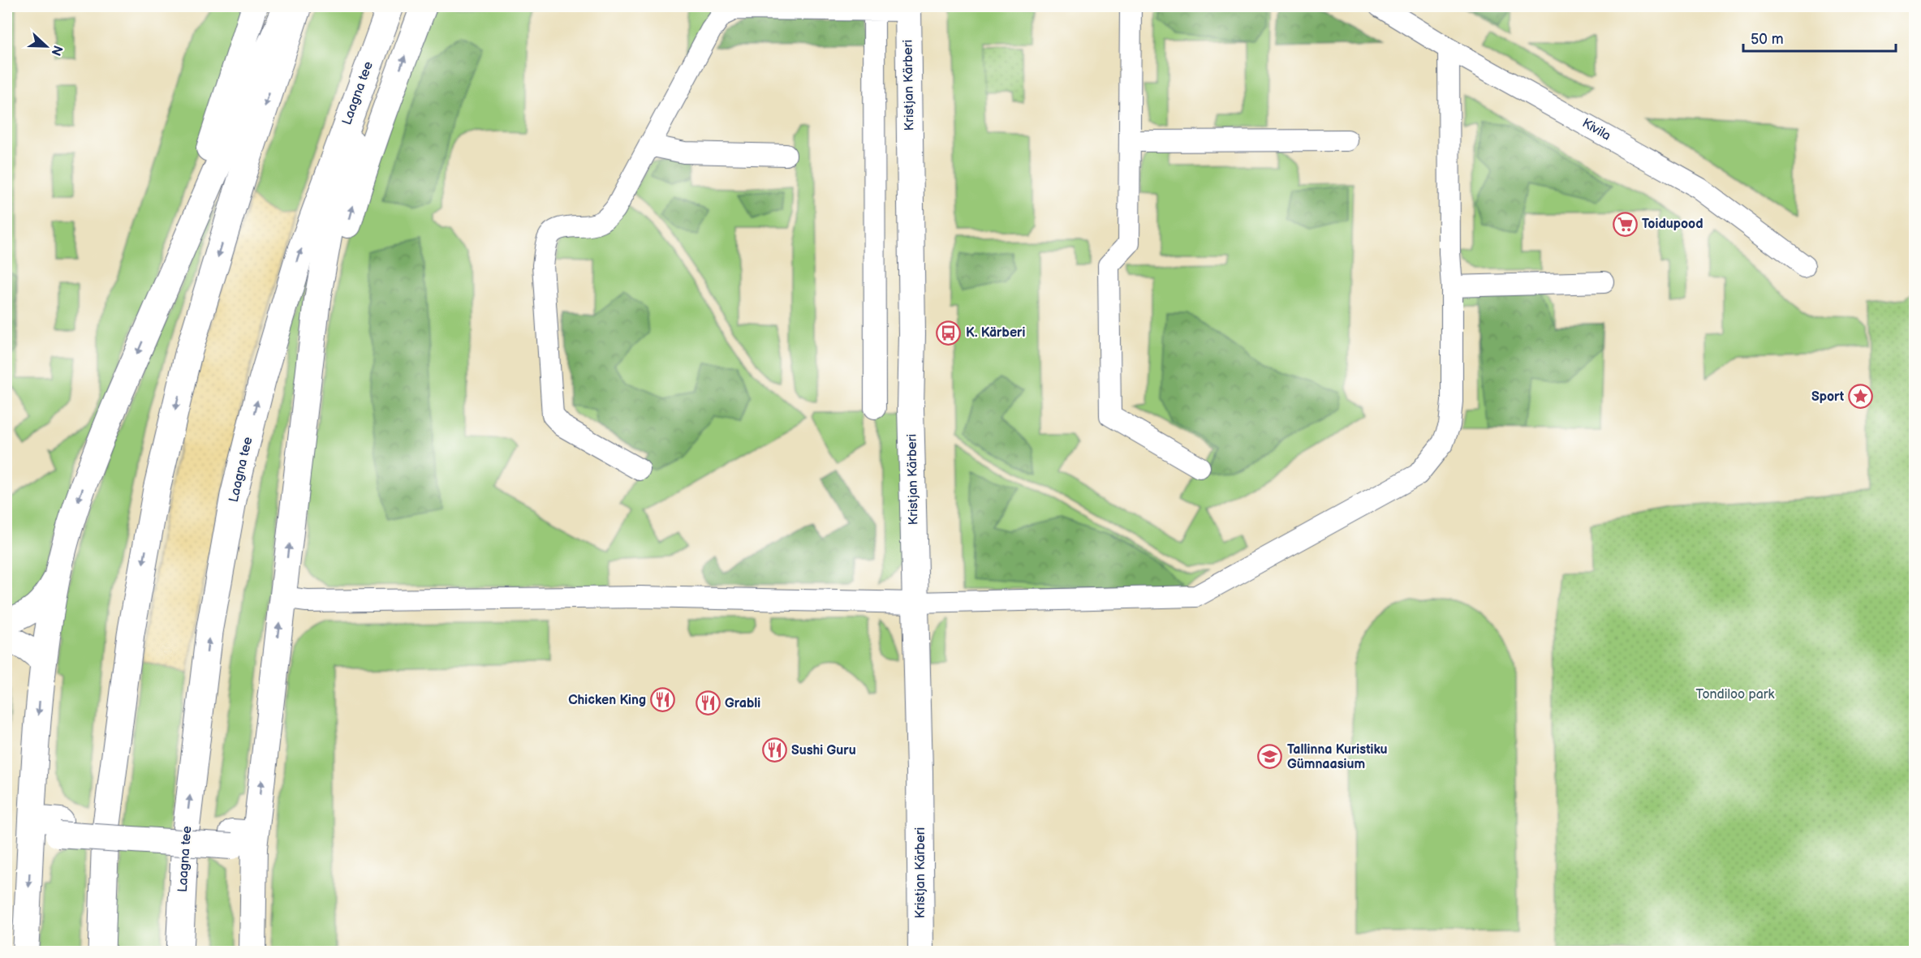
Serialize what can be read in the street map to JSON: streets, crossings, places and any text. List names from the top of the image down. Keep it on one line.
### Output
{"streets":{"main road":["Laagna tee"],"street":["Kristjan Kärberi","Kivila"]},"parks":["Tondiloo park"],"places":{"supermarket":["Toidupood"],"bus stop":["K. Kärberi"],"place":["Sport"],"restaurant":["Chicken King","Grabli","Sushi Guru"],"school or university":["Tallinna Kuristiku Gümnaasium"]},"scale_bar":"50 m","north":"right"}
